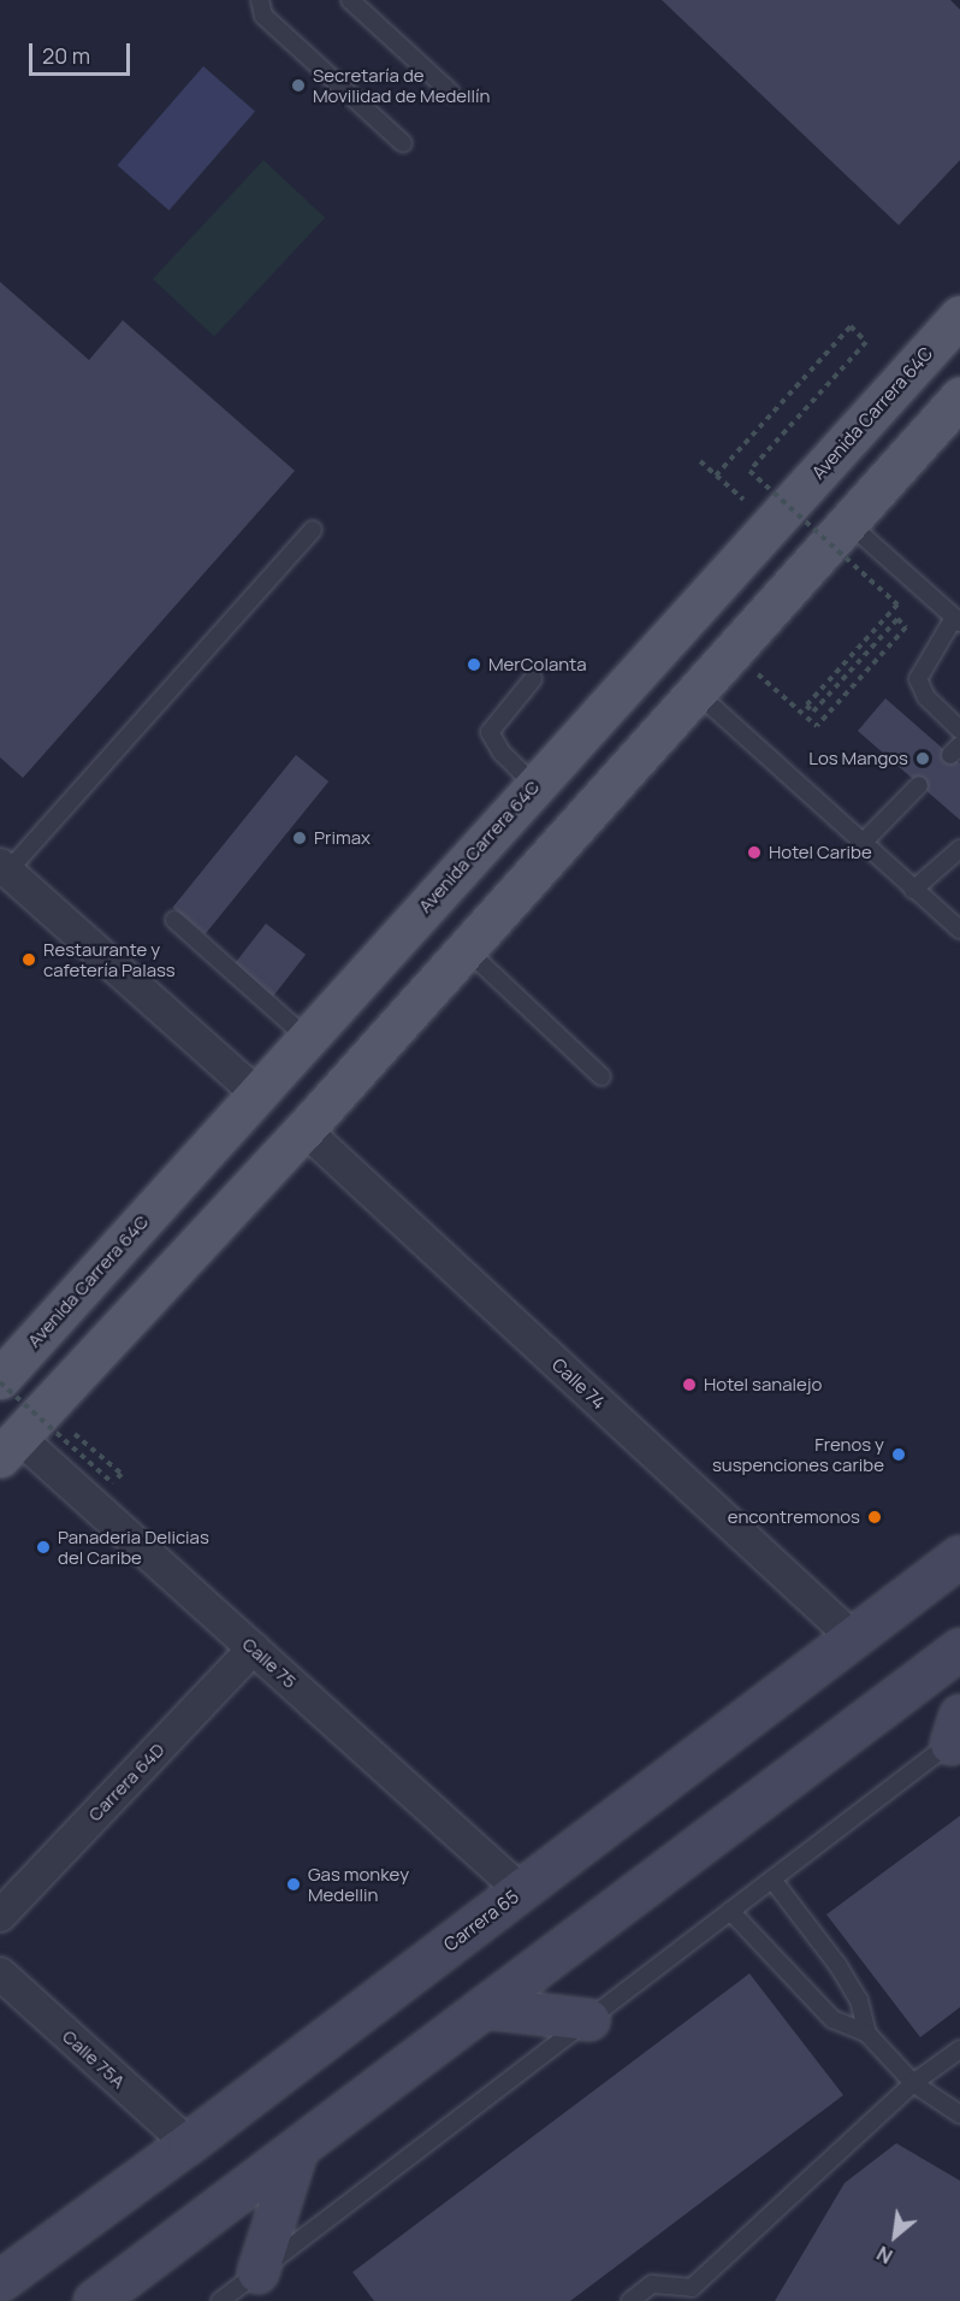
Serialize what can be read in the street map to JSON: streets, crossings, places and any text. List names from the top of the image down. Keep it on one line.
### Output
{"streets":{"main road":["Avenida Carrera 64C","Carrera 65"],"street":["Calle 74","Calle 75","Carrera 64D","Calle 75A"]},"crossings":[["Calle 74","Carrera 65"],["Calle 75","Carrera 64D"],["Calle 75","Carrera 65"],["Carrera 65","Calle 75A"]],"places":["Secretaría de Movilidad de Medellín","MerColanta","Los Mangos","Primax","Hotel Caribe","Restaurante y cafetería Palass","Hotel sanalejo","Frenos y suspenciones caribe","encontremonos","Panaderia Delicias del Caribe","Gas monkey Medellin"],"scale_bar":"20 m","north":"bottom left"}
